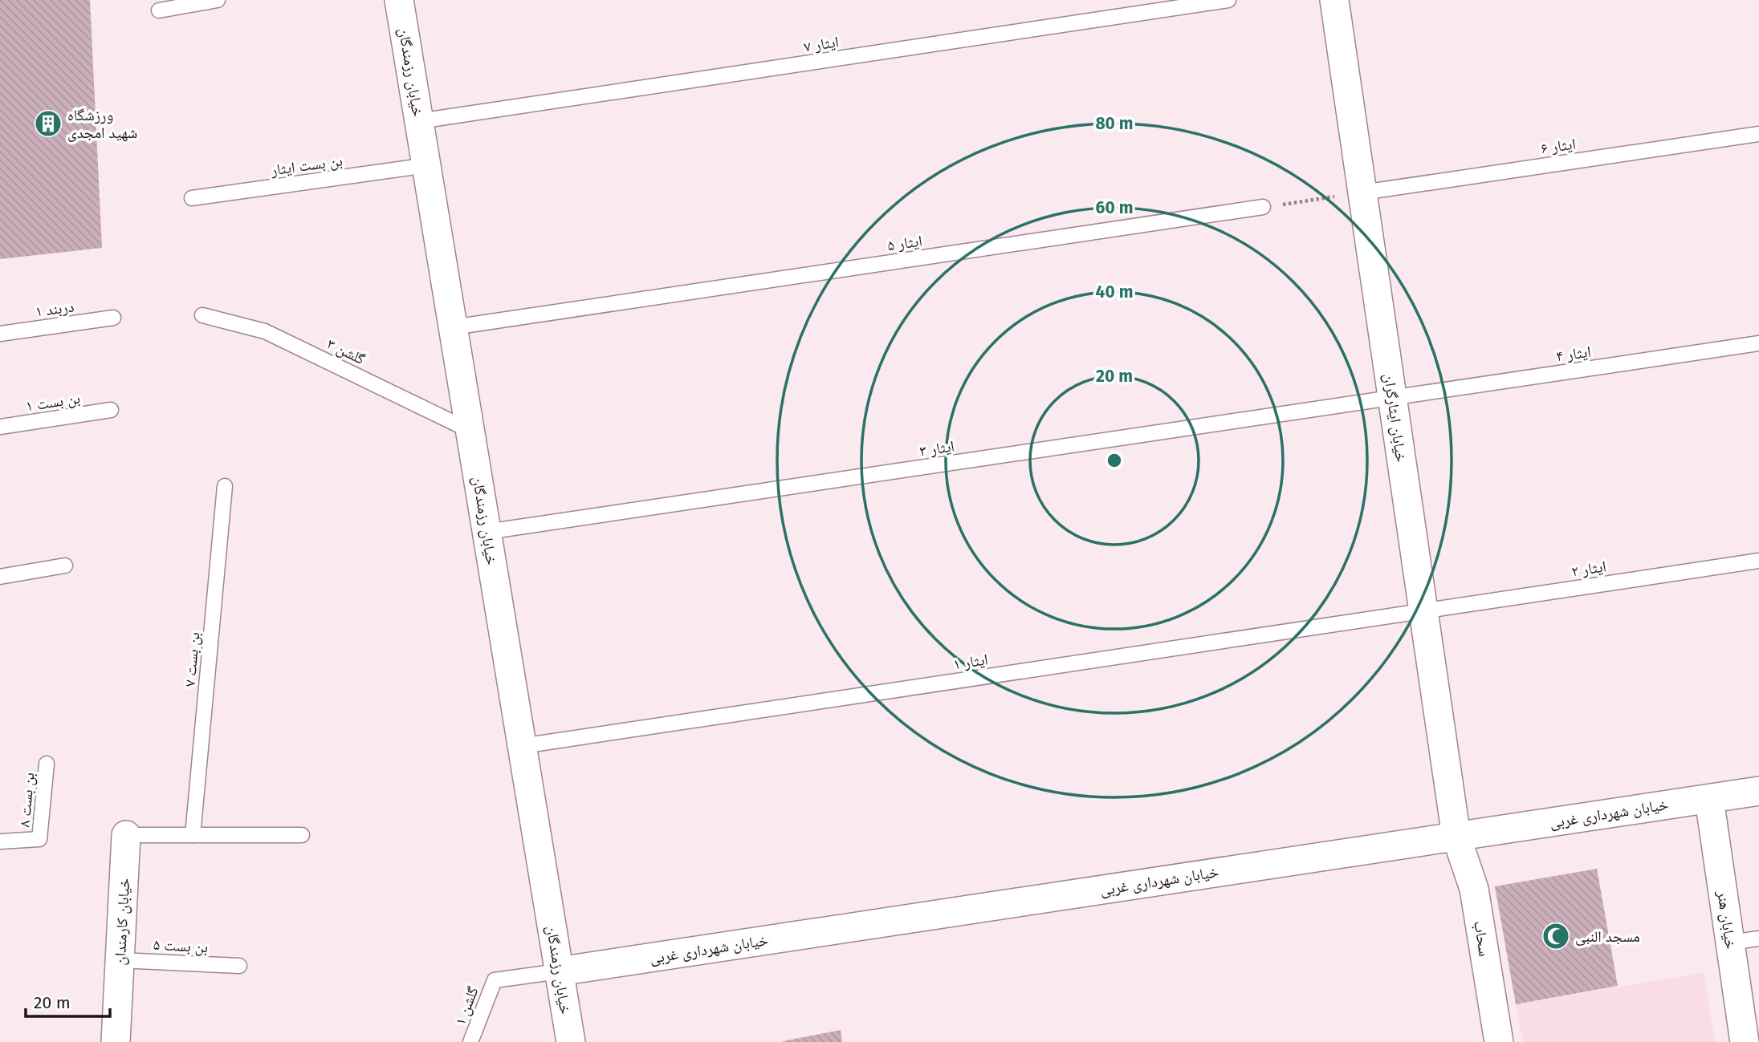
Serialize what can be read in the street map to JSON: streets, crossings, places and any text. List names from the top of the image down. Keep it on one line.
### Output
{"streets":{"street":["خیابان رزمندگان","خیابان ایثارگران","خیابان شهرداری غربی","خیابان هنر","خیابان کارمندان","سحاب"],"lane":["ایثار ۷","ایثار ۶","بن بست ایثار","ایثار ۵","دربند ۱","گلشن ۳","ایثار ۴","بن بست ۱","ایثار ۳","ایثار ۲","بن بست ۷","ایثار ۱","بن بست ۸","بن بست ۵","گلشن ۱"]},"crossings":[["ایثار ۷","خیابان رزمندگان"],["خیابان رزمندگان","بن بست ایثار"],["خیابان رزمندگان","ایثار ۵"],["خیابان رزمندگان","گلشن ۳"],["خیابان رزمندگان","ایثار ۳"],["خیابان رزمندگان","ایثار ۱"],["خیابان رزمندگان","خیابان شهرداری غربی"],["خیابان رزمندگان","گلشن ۱"],["ایثار ۶","خیابان ایثارگران"],["ایثار ۴","خیابان ایثارگران"],["ایثار ۴","ایثار ۳"],["خیابان ایثارگران","ایثار ۳"],["خیابان ایثارگران","ایثار ۲"],["خیابان ایثارگران","ایثار ۱"],["خیابان ایثارگران","خیابان شهرداری غربی"],["خیابان ایثارگران","سحاب"],["ایثار ۲","ایثار ۱"],["خیابان شهرداری غربی","خیابان هنر"],["خیابان شهرداری غربی","سحاب"],["خیابان شهرداری غربی","گلشن ۱"],["خیابان کارمندان","بن بست ۵"]],"places":{"building":["ورزشگاه شهید امجدی"],"mosque":["مسجد النبی"]},"scale_bar":"20 m","rings":["80 m","60 m","40 m","20 m"]}
